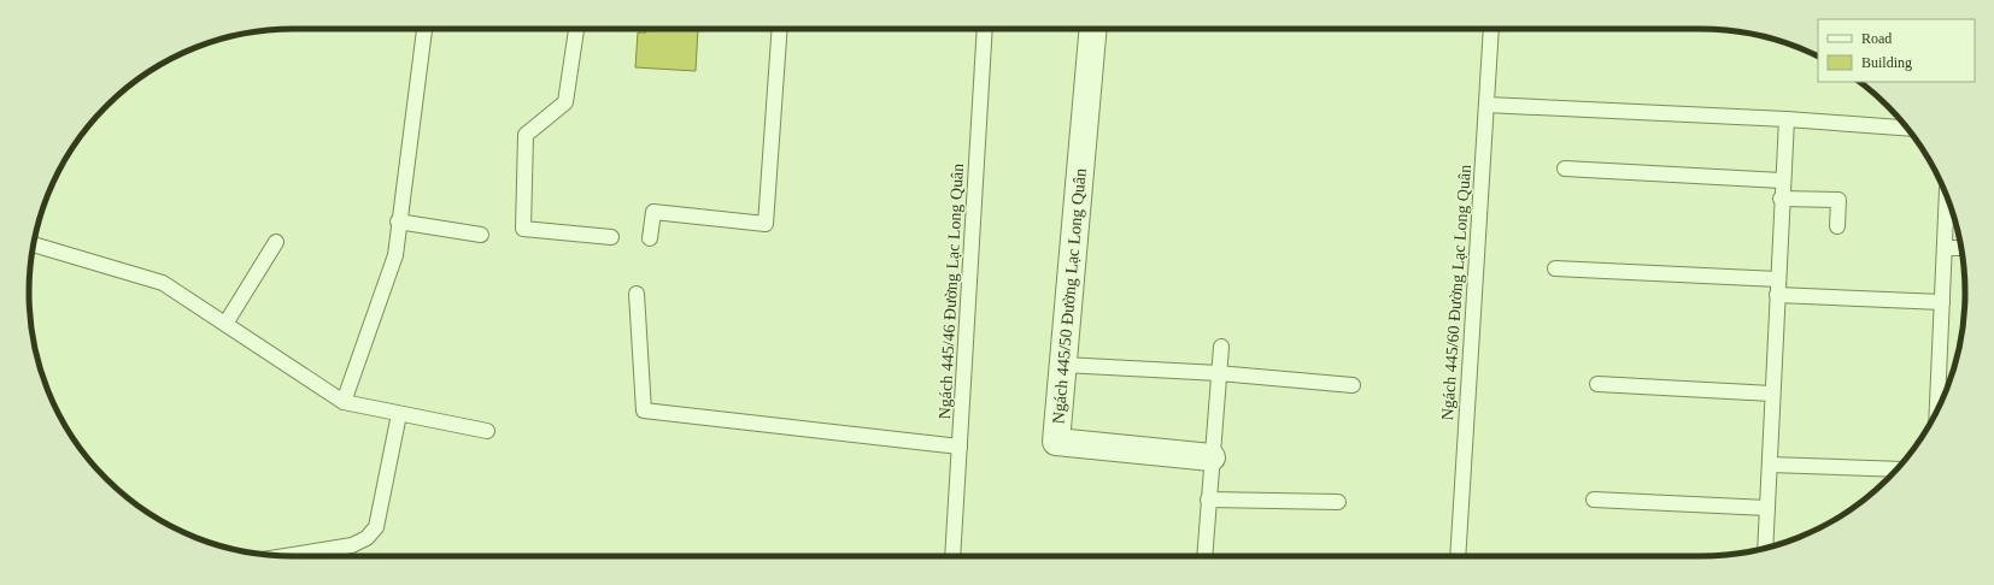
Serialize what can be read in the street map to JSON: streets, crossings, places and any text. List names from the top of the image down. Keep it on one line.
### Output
{"streets":{"street":["Ngách 445/50 Đường Lạc Long Quân"],"lane":["Ngách 445/46 Đường Lạc Long Quân","Ngách 445/60 Đường Lạc Long Quân"]},"legend":["Road","Building"]}
